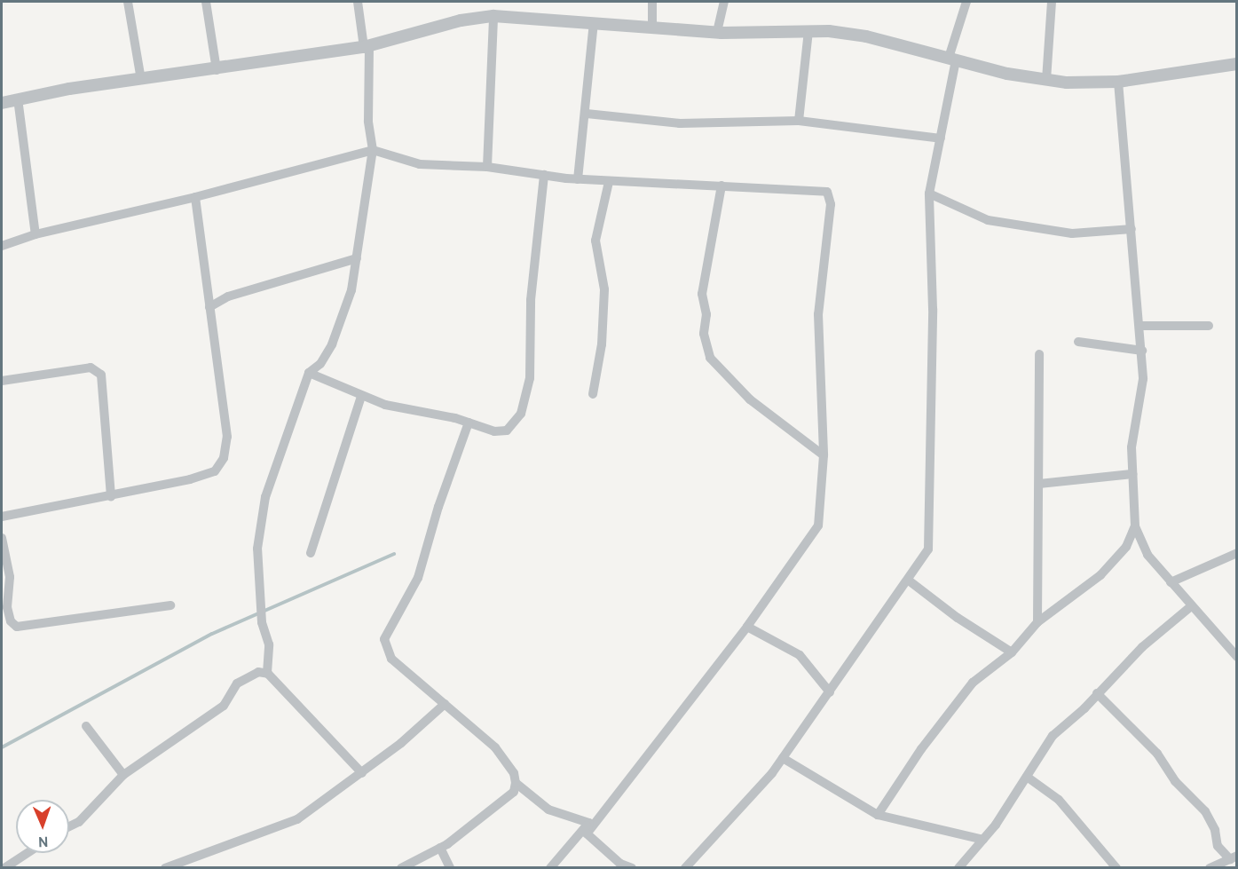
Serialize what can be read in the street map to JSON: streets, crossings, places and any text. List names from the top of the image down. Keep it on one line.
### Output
{"north":"bottom"}
